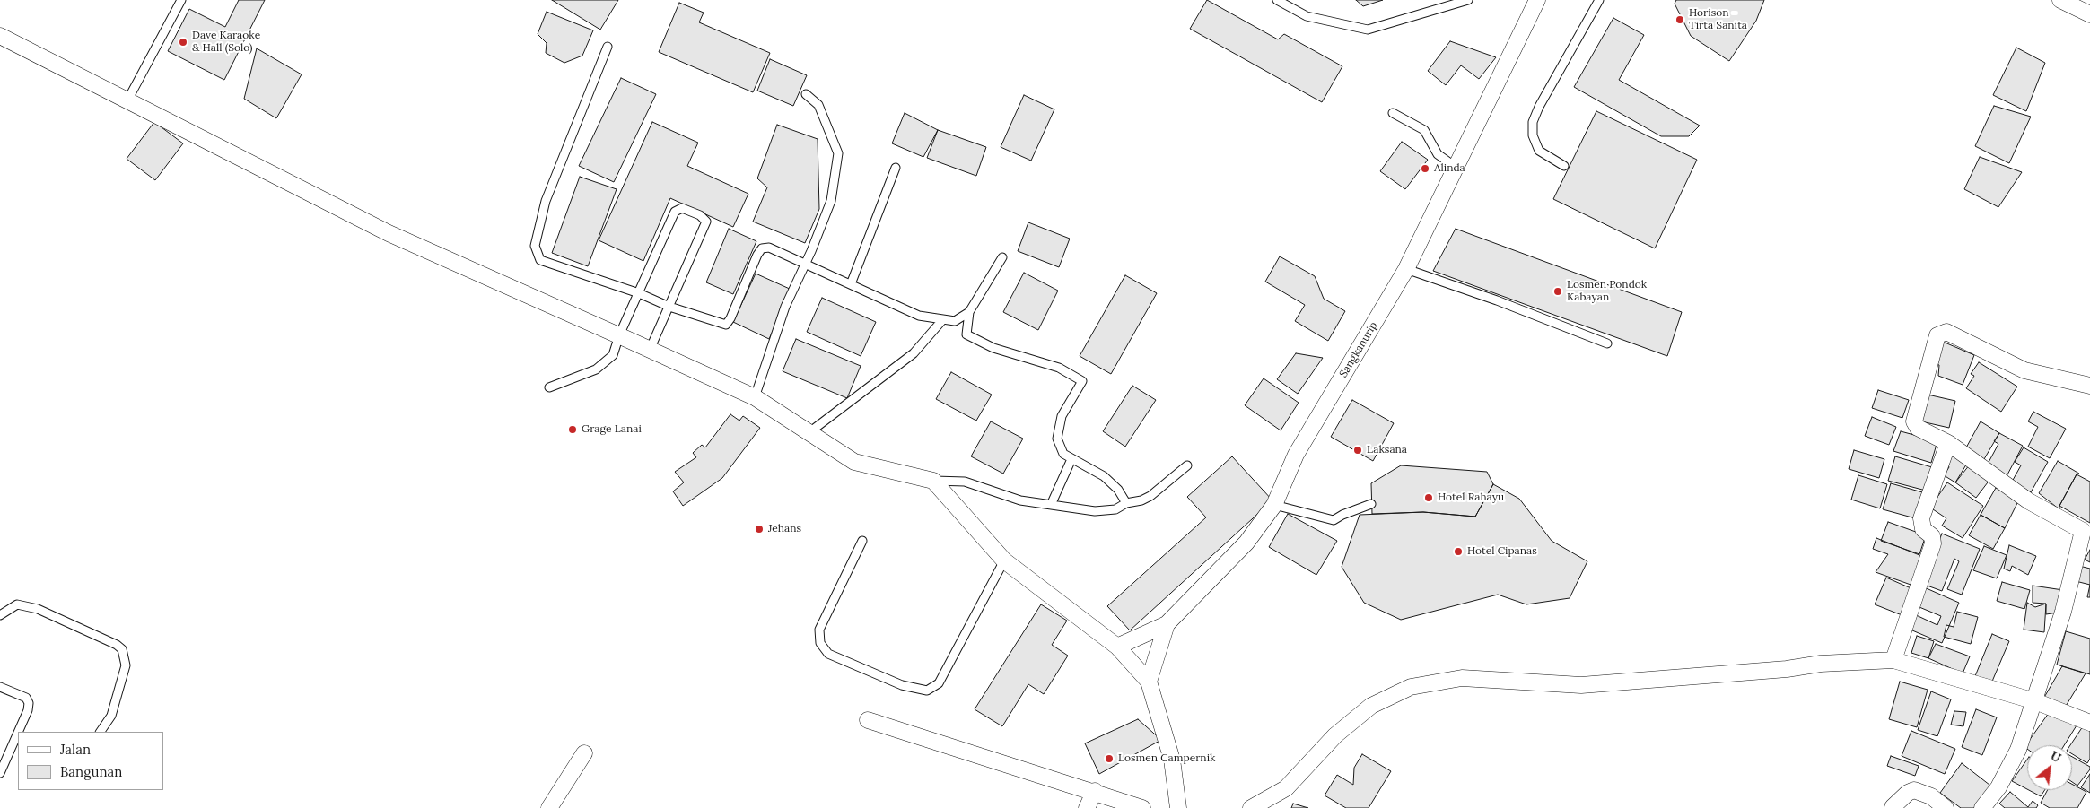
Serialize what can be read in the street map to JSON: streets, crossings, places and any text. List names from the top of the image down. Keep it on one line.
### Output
{"streets":{"street":["Sangkanurip"]},"places":["Horison - Tirta Sanita","Dave Karaoke & Hall (Solo)","Alinda","Losmen Pondok Kabayan","Grage Lanai","Laksana","Hotel Rahayu","Jehans","Hotel Cipanas","Losmen Campernik"],"legend":["Jalan","Bangunan"],"north":"top right"}
